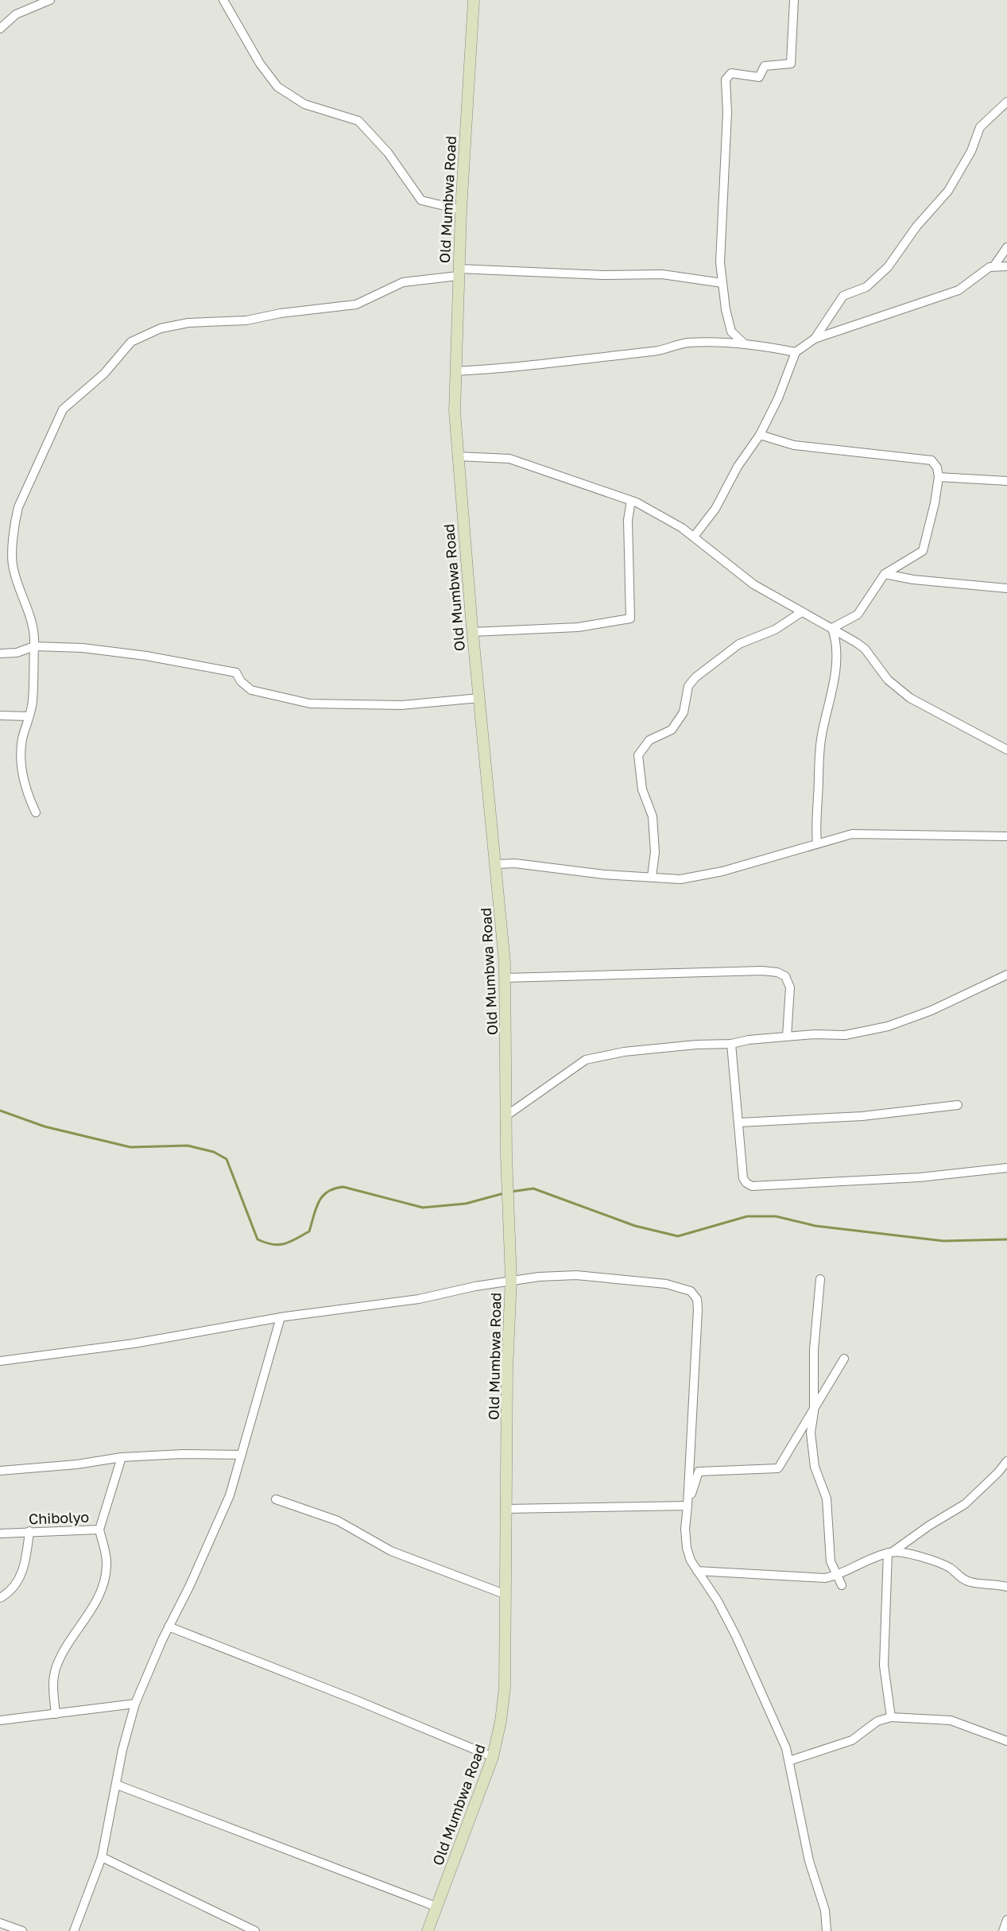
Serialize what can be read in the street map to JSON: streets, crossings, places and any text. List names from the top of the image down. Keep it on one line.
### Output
{"streets":{"main road":["Old Mumbwa Road"],"street":["Chibolyo"]}}
